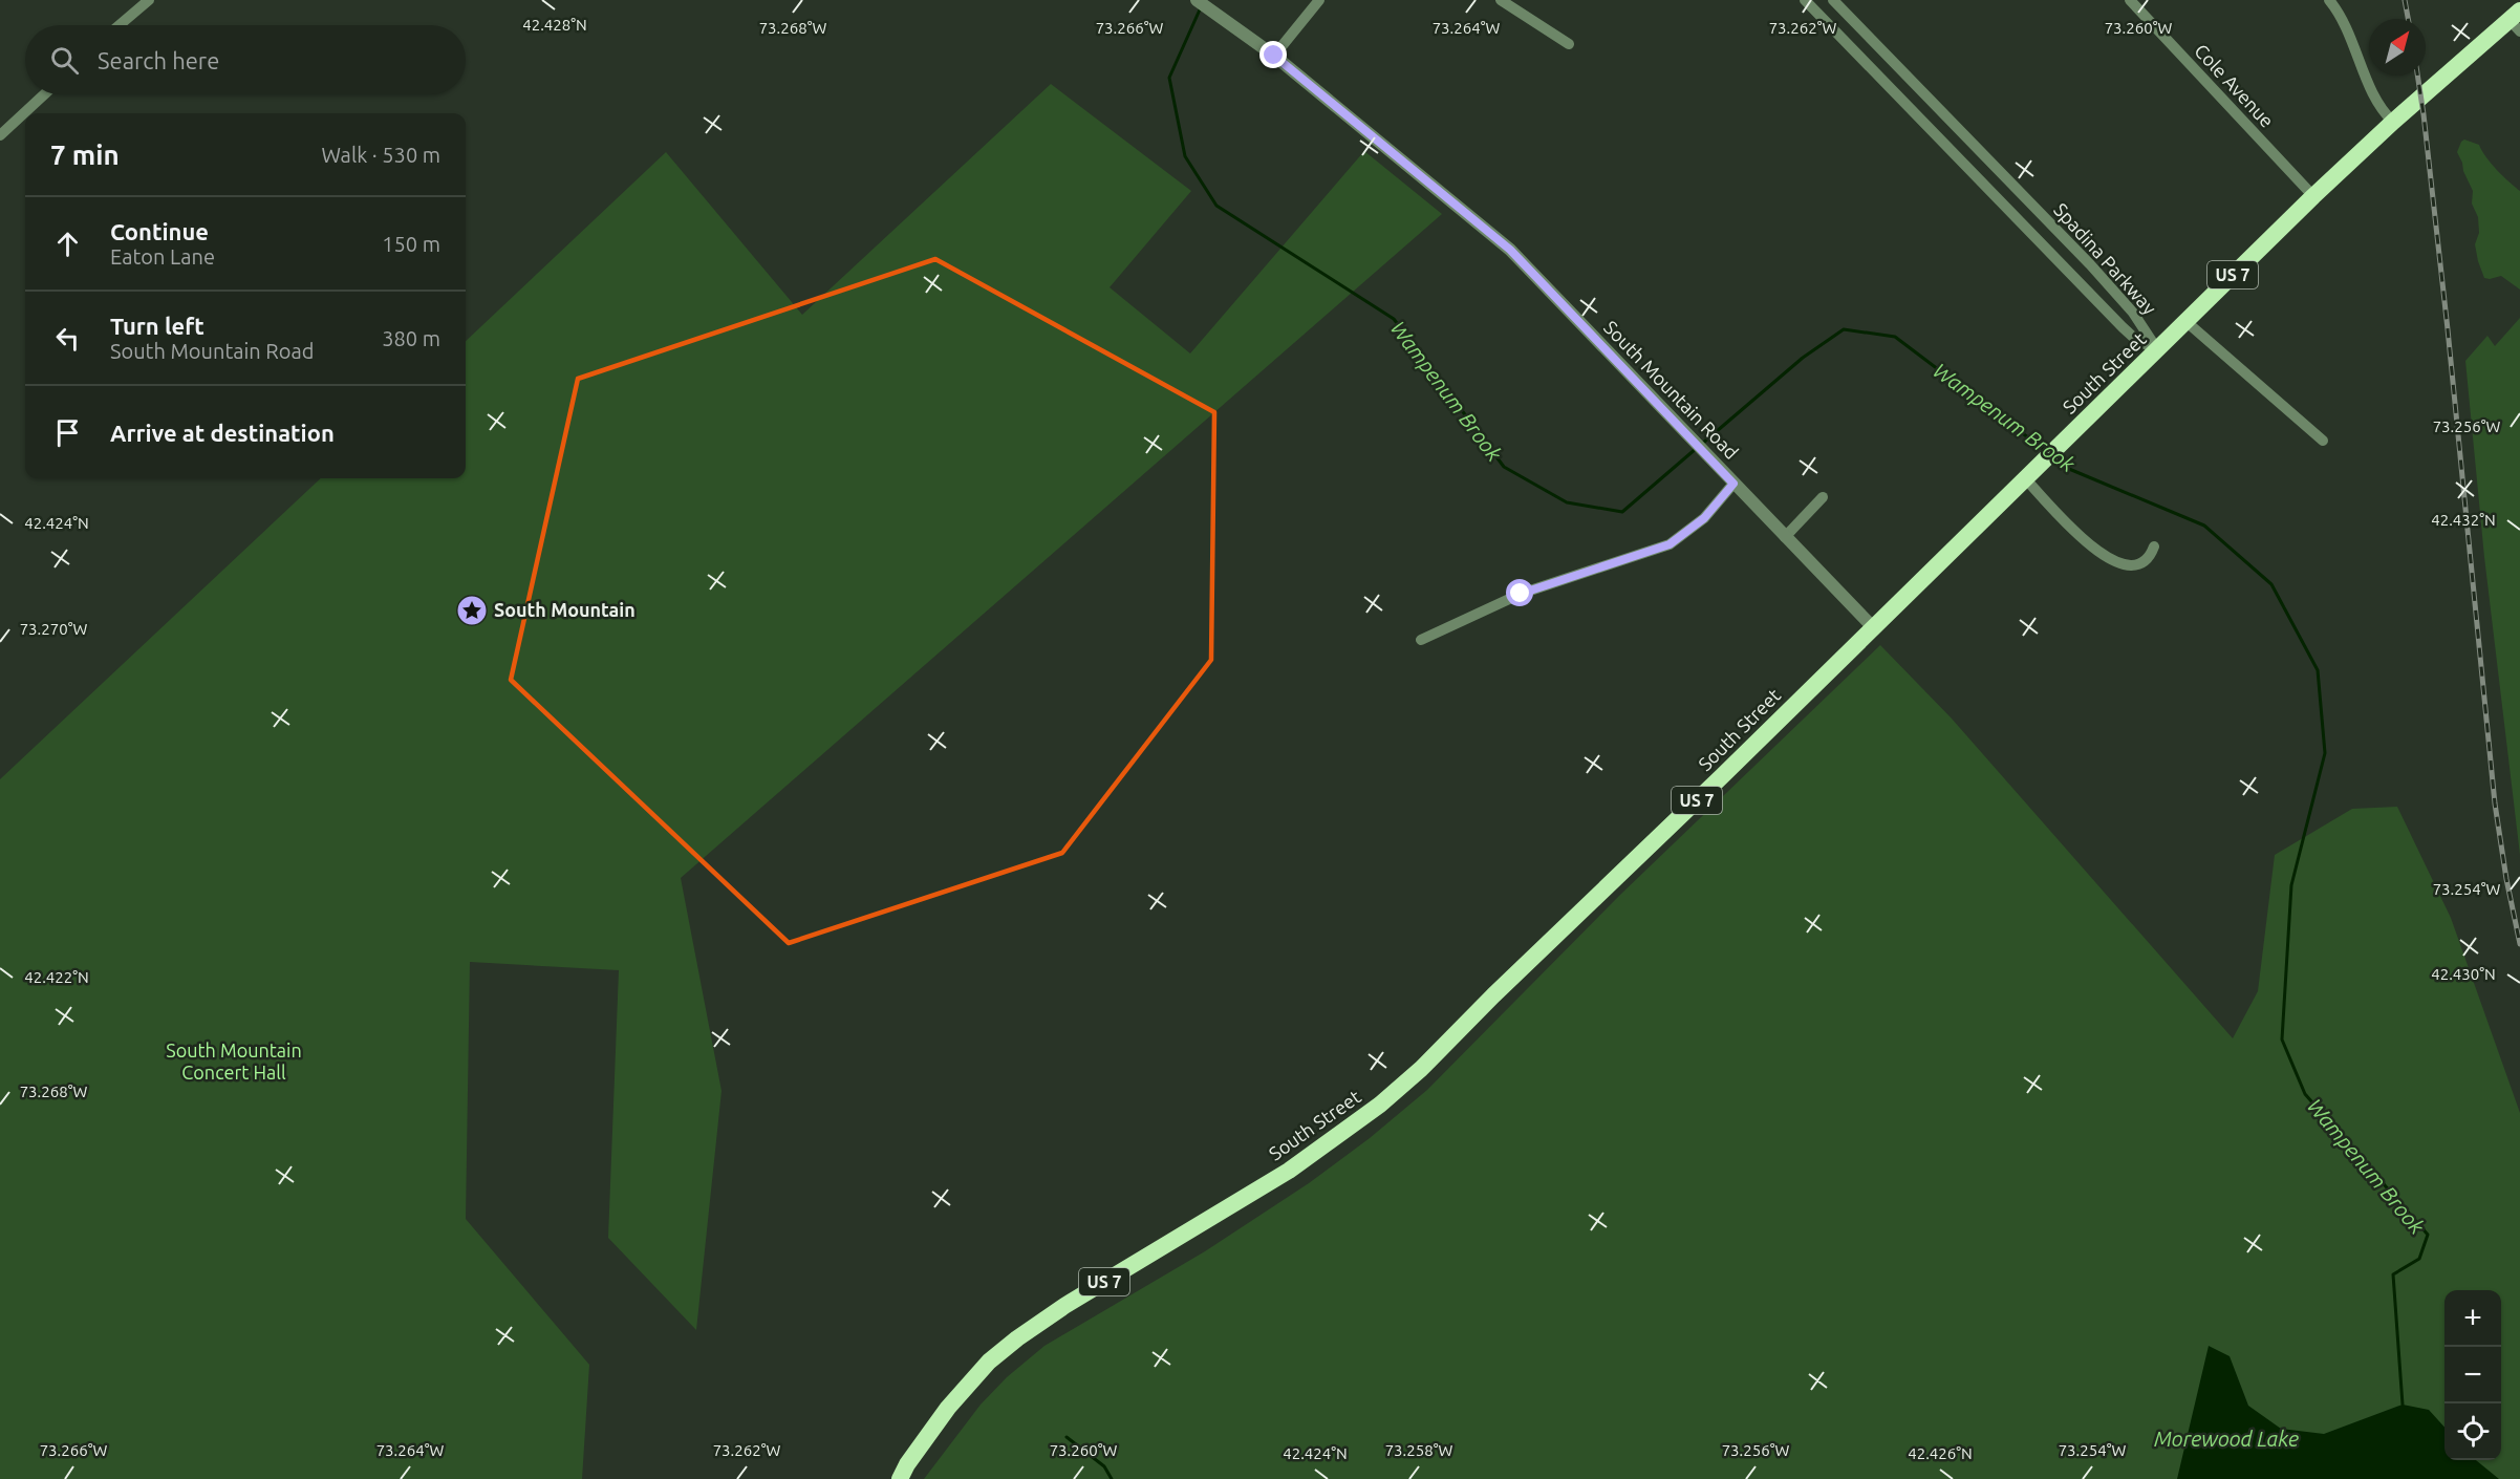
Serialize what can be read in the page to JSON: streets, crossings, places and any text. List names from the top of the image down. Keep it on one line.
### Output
{"streets":{"highway":["US 7","South Street"],"street":["Cole Avenue","Spadina Parkway","South Mountain Road"]},"crossings":[["Cole Avenue","South Street"],["Spadina Parkway","South Street"],["South Street","South Mountain Road"]],"water":["Wampenum Brook","Morewood Lake"],"parks":["South Mountain Concert Hall"],"places":{"place":["South Mountain"]},"north":"top right","page":{"search":"Search here","heading":["7 min","Walk · 530 m"],"list":[["Continue","Eaton Lane","150 m"],["Turn left","South Mountain Road","380 m"],"Arrive at destination"],"map_buttons":["+","−"]},"coordinates":["42.428°N","73.268°W","73.266°W","73.264°W","73.260°W","73.262°W","73.256°W","42.432°N","42.424°N","73.270°W","73.254°W","42.430°N","42.422°N","73.258°W","42.426°N"]}
